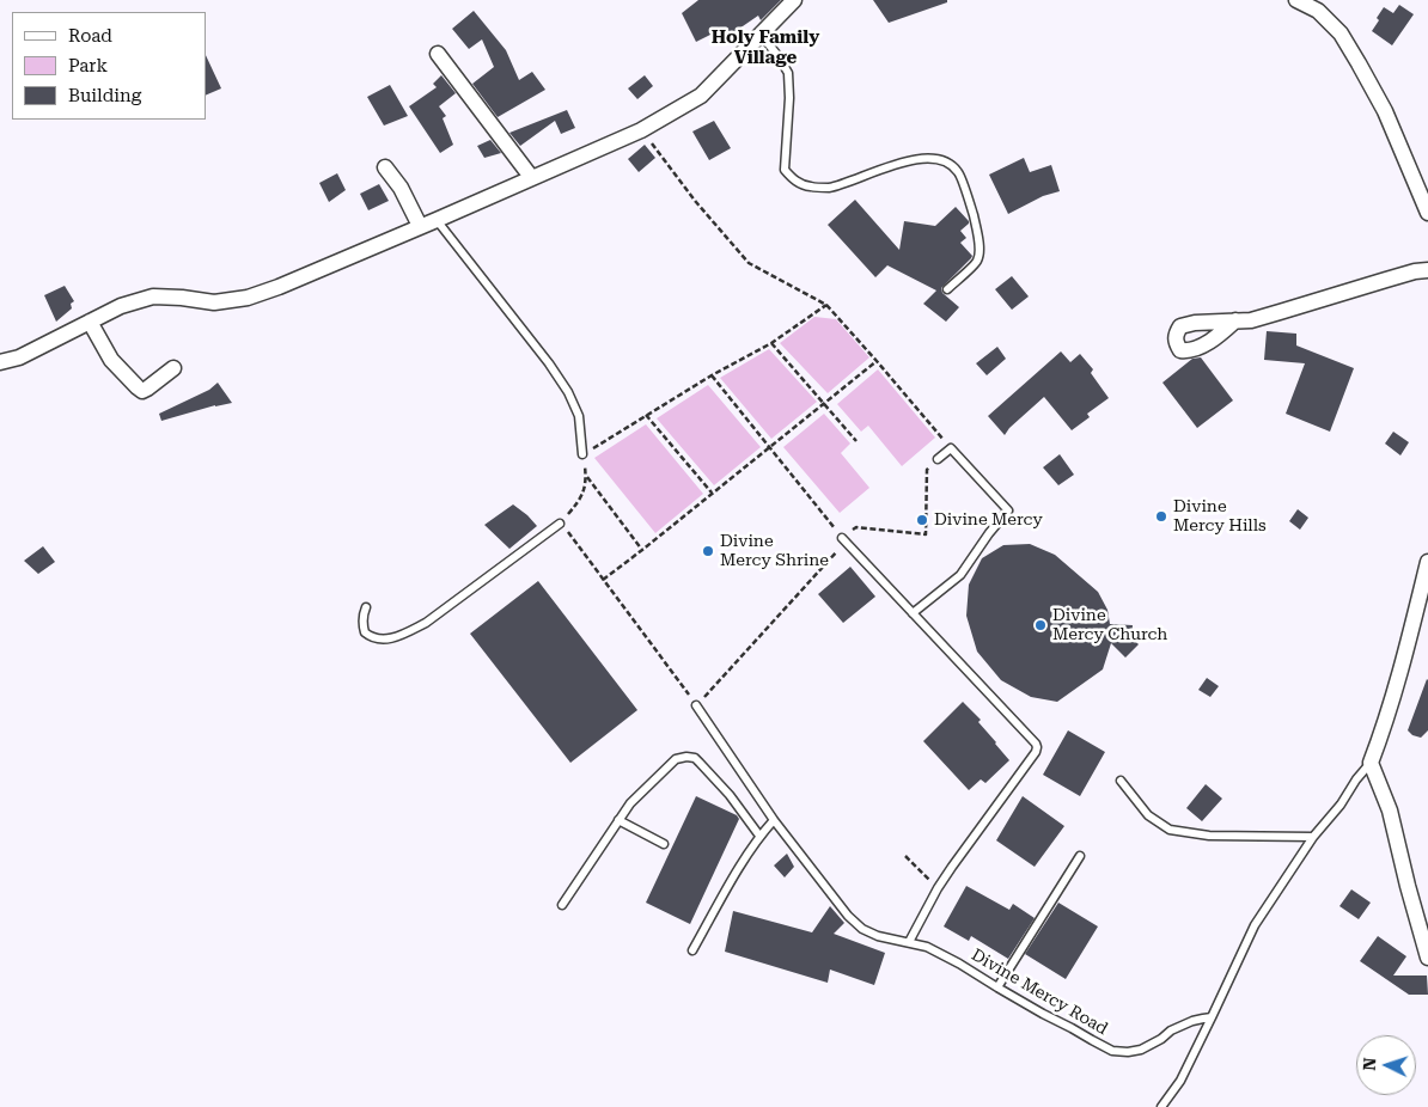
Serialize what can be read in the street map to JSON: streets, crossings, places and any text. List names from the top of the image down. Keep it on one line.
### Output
{"streets":{"lane":["Divine Mercy Road"]},"districts":["Holy Family Village"],"places":["Divine Mercy Hills","Divine Mercy","Divine Mercy Shrine","Divine Mercy Church"],"legend":["Road","Park","Building"],"north":"left"}
